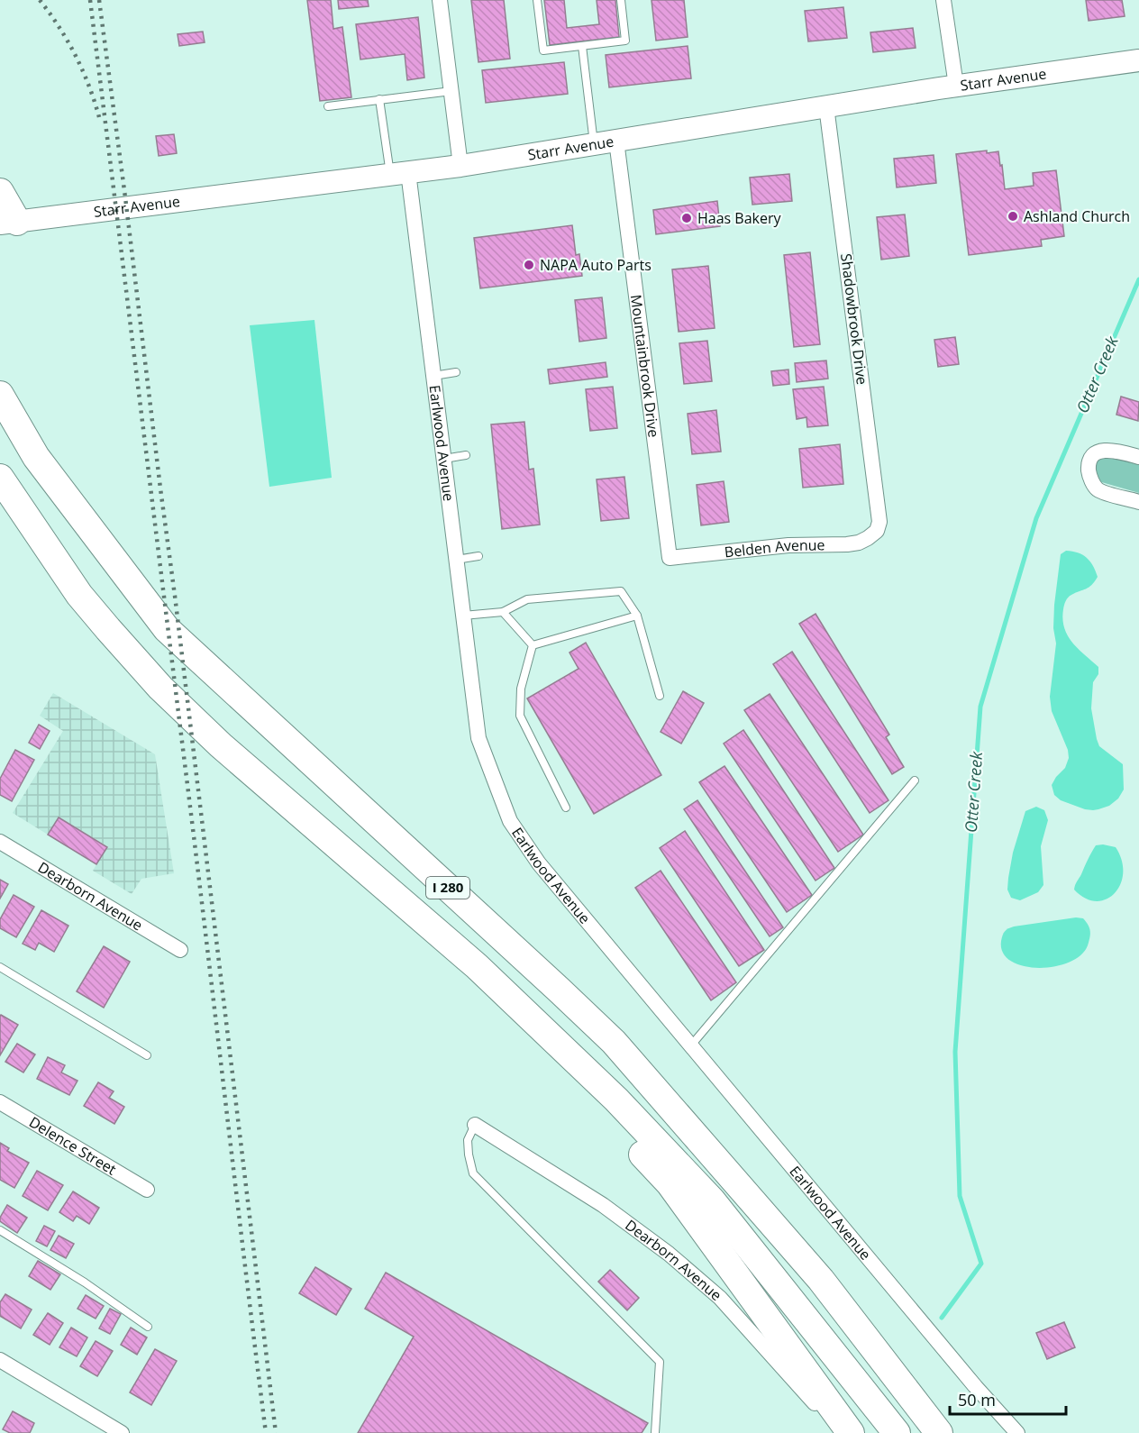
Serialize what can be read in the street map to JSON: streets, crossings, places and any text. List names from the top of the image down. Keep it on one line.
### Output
{"streets":{"highway":["I 280"],"main road":["Starr Avenue"],"street":["Shadowbrook Drive","Mountainbrook Drive","Earlwood Avenue","Belden Avenue","Dearborn Avenue","Delence Street"]},"crossings":[["Starr Avenue","Shadowbrook Drive"],["Starr Avenue","Mountainbrook Drive"],["Starr Avenue","Earlwood Avenue"],["Shadowbrook Drive","Belden Avenue"],["Mountainbrook Drive","Belden Avenue"]],"water":["Otter Creek"],"places":["Ashland Church","Haas Bakery","NAPA Auto Parts"],"scale_bar":"50 m"}
